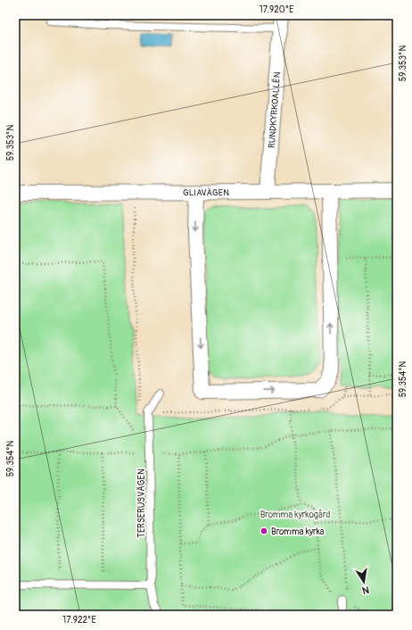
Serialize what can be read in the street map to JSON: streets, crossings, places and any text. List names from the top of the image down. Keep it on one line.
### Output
{"streets":{"street":["RUNDKYRKOALLÉN","GLIAVÄGEN"],"lane":["TERSERUSVÄGEN"]},"crossings":[["RUNDKYRKOALLÉN","GLIAVÄGEN"]],"parks":["Bromma kyrkogård"],"places":["Bromma kyrka"],"north":"bottom","coordinates":["17.920°E","59.353°N","59.354°N","17.922°E"]}
